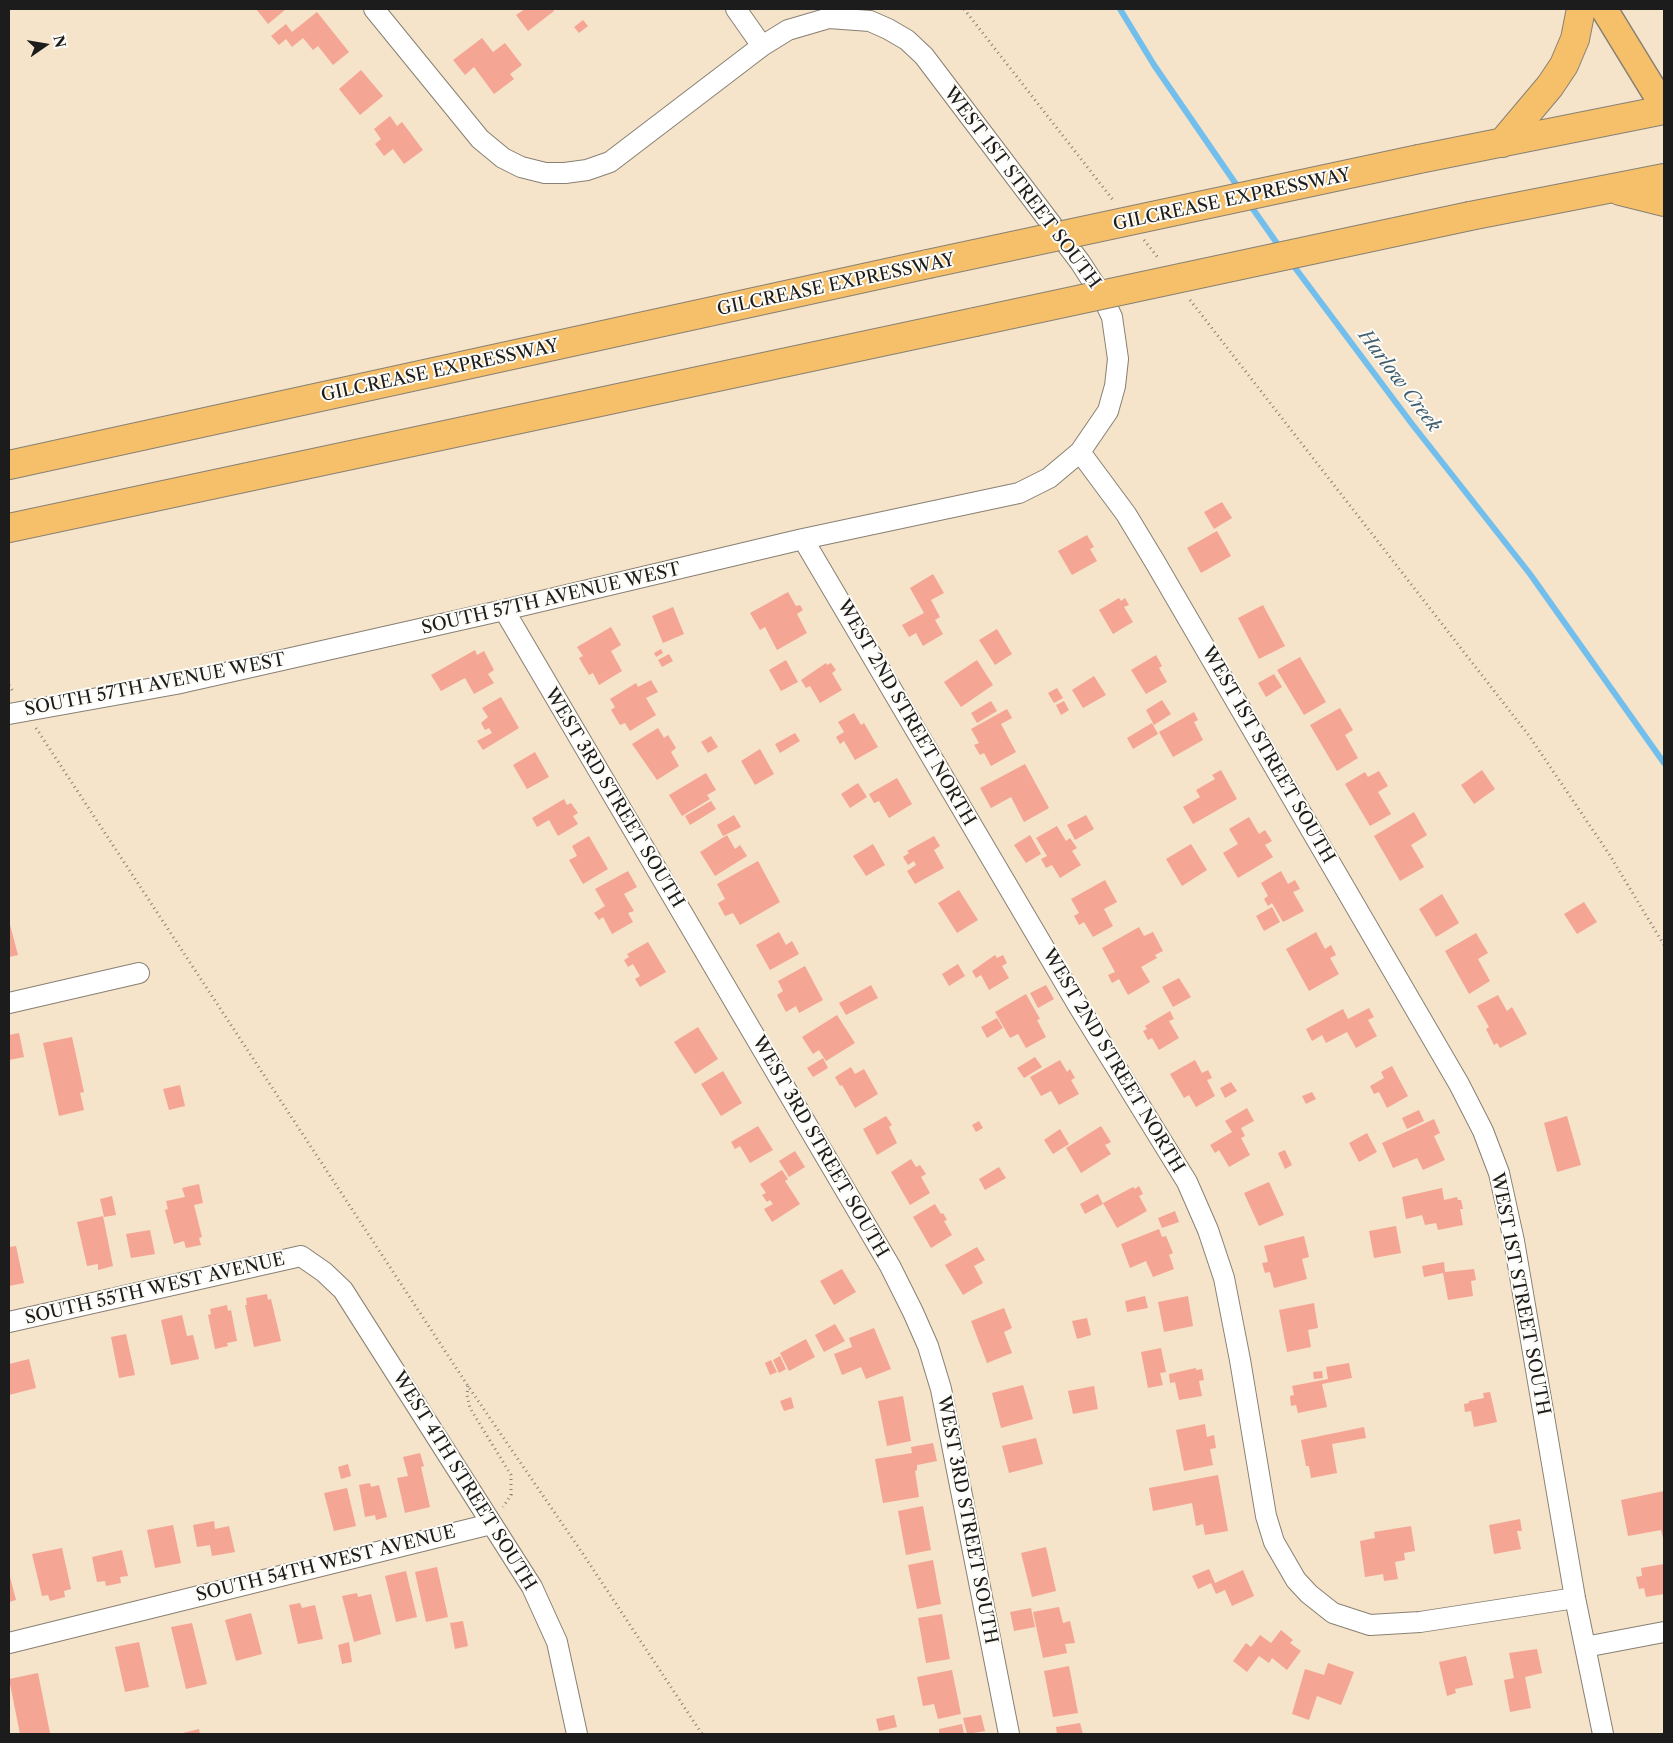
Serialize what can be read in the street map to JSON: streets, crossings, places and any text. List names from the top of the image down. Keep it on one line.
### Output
{"streets":{"highway":["GILCREASE EXPRESSWAY"],"street":["WEST 1ST STREET SOUTH","SOUTH 57TH AVENUE WEST","WEST 2ND STREET NORTH","WEST 3RD STREET SOUTH","SOUTH 55TH WEST AVENUE","WEST 4TH STREET SOUTH","SOUTH 54TH WEST AVENUE"]},"crossings":[["WEST 1ST STREET SOUTH","SOUTH 57TH AVENUE WEST"],["WEST 1ST STREET SOUTH","WEST 2ND STREET NORTH"],["SOUTH 57TH AVENUE WEST","WEST 2ND STREET NORTH"],["SOUTH 57TH AVENUE WEST","WEST 3RD STREET SOUTH"],["SOUTH 55TH WEST AVENUE","WEST 4TH STREET SOUTH"],["WEST 4TH STREET SOUTH","SOUTH 54TH WEST AVENUE"]],"water":["Harlow Creek"],"north":"right"}
